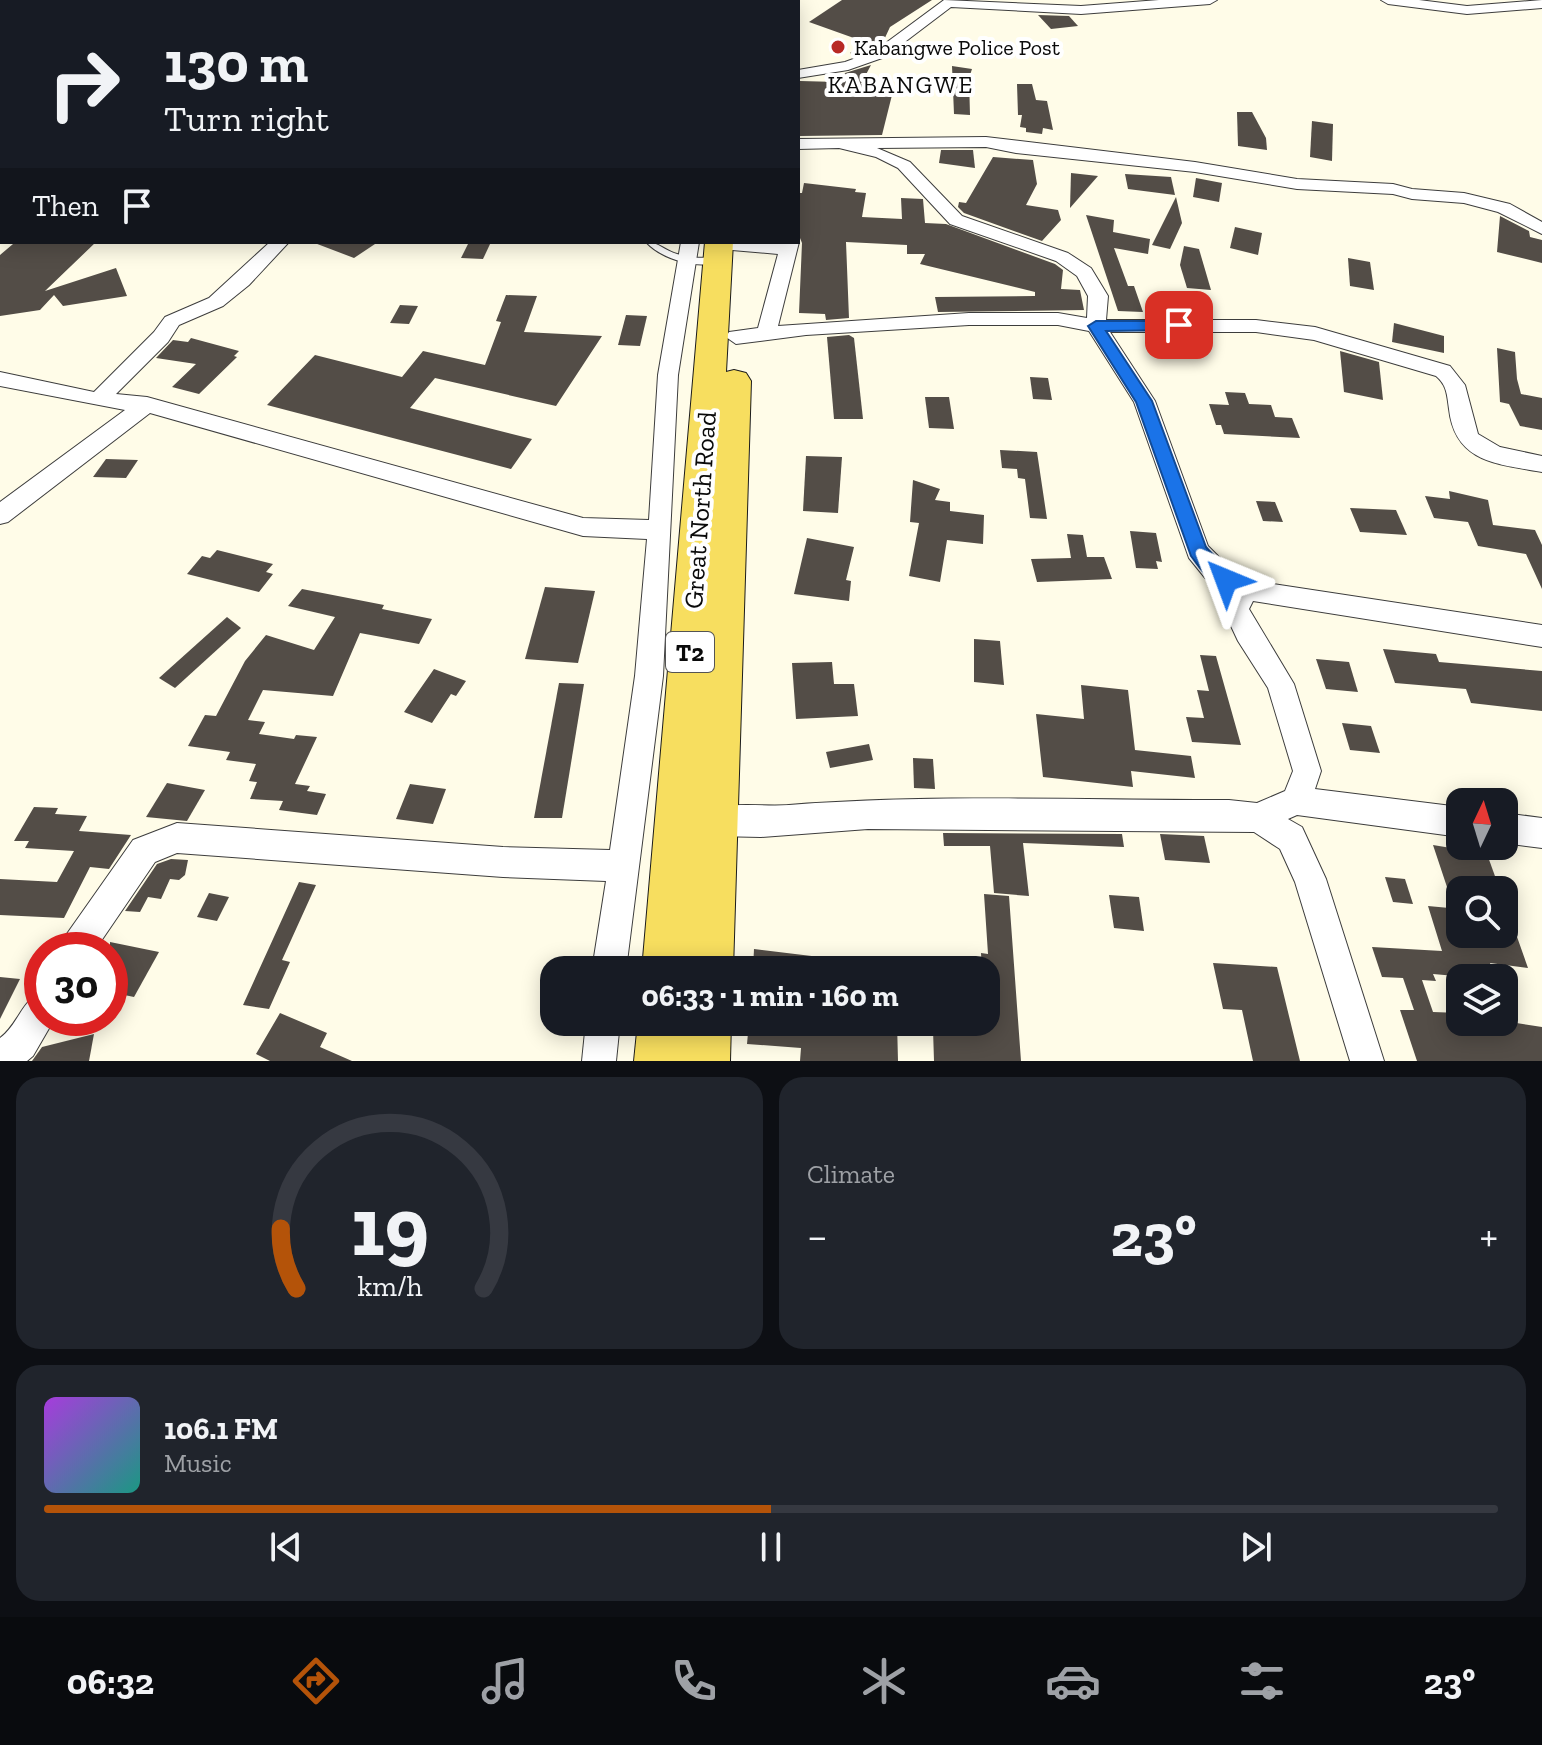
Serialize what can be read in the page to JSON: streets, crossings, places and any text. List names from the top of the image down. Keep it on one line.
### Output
{"streets":{"main road":["Great North Road","T2"]},"districts":["KABANGWE"],"places":["Kabangwe Police Post"],"north":"top","page":{"turn":["130 m","Turn right"],"then":"Then","limit":"30","trip":"06:33 · 1 min · 160 m","tile":"Climate","heat":["−","23°","+"],"song":["106.1 FM","Music"],"tabs":["06:32","23°"],"gauge":["19","km/h"]}}
